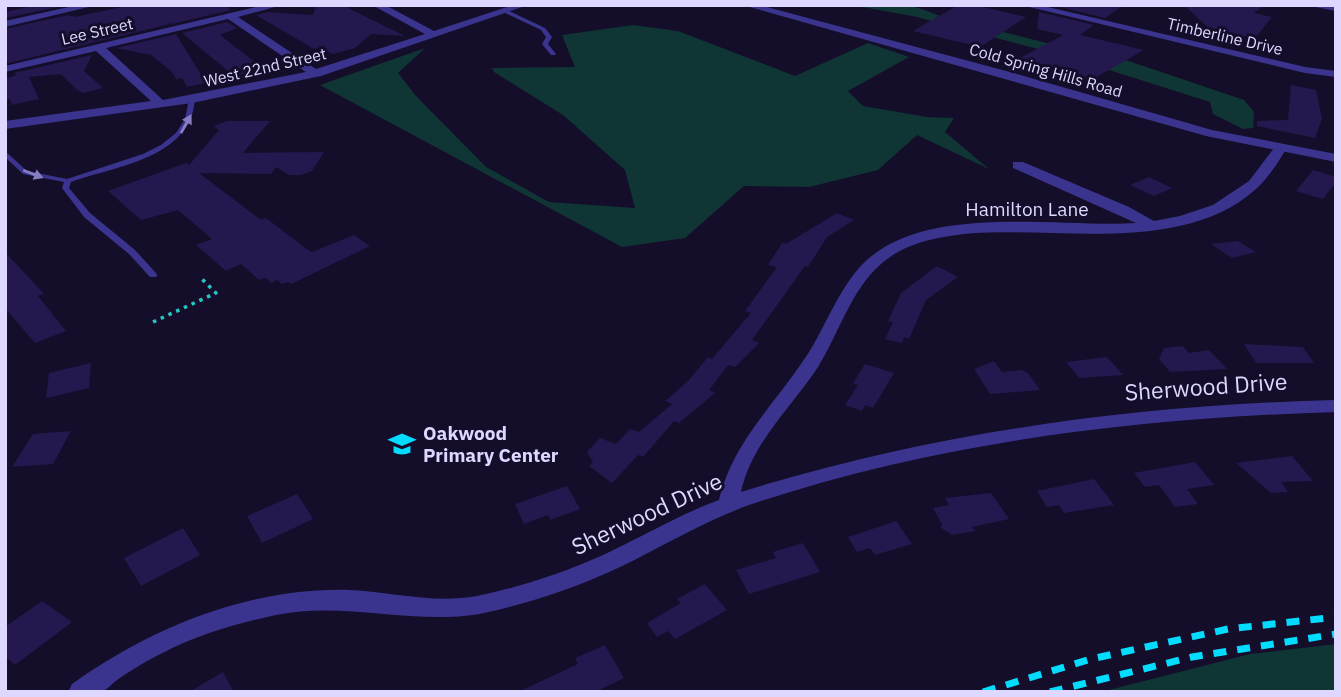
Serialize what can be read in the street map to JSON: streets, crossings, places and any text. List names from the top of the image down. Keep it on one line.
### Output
{"streets":{"street":["Lee Street","Timberline Drive","West 22nd Street","Cold Spring Hills Road","Hamilton Lane","Sherwood Drive"]},"crossings":[["Cold Spring Hills Road","Hamilton Lane"],["Hamilton Lane","Sherwood Drive"]],"places":{"school or university":["Oakwood Primary Center"]}}
